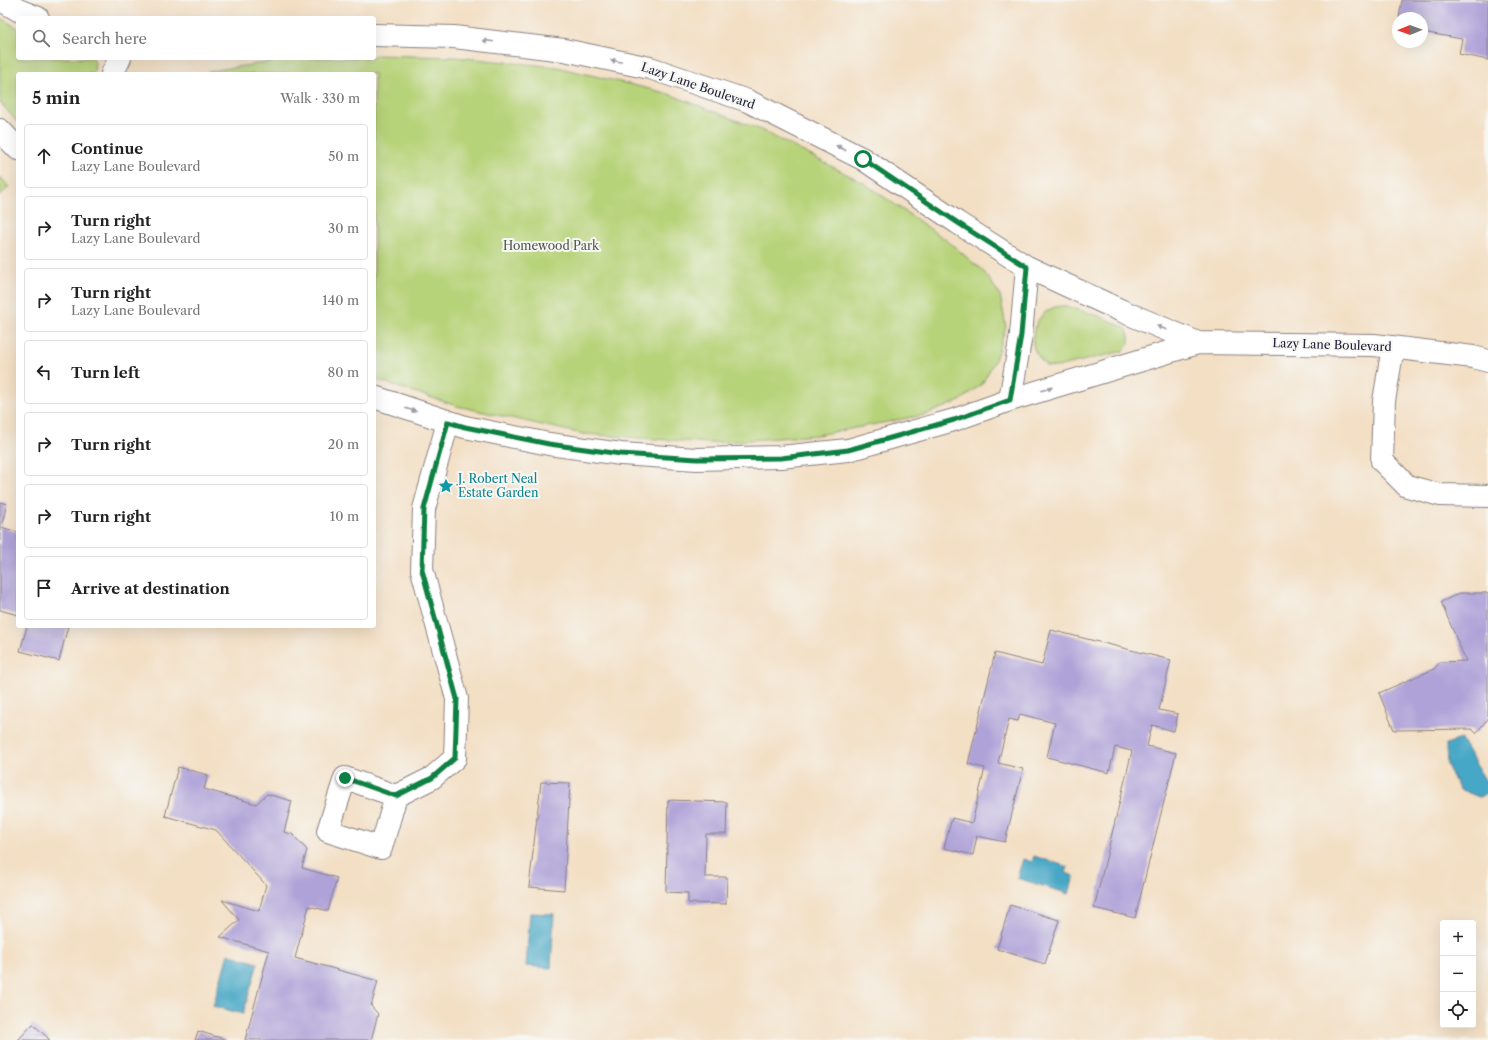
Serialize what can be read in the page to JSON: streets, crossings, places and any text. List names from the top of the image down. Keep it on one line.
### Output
{"streets":{"street":["Lazy Lane Boulevard"]},"parks":["Homewood Park"],"places":{"place":["J. Robert Neal Estate Garden"]},"north":"left","page":{"search":"Search here","heading":["5 min","Walk · 330 m"],"list":[["Continue","Lazy Lane Boulevard","50 m"],["Turn right","Lazy Lane Boulevard","30 m"],["Turn right","Lazy Lane Boulevard","140 m"],["Turn left","80 m"],["Turn right","20 m"],["Turn right","10 m"],"Arrive at destination"],"map_buttons":["+","−"]}}
